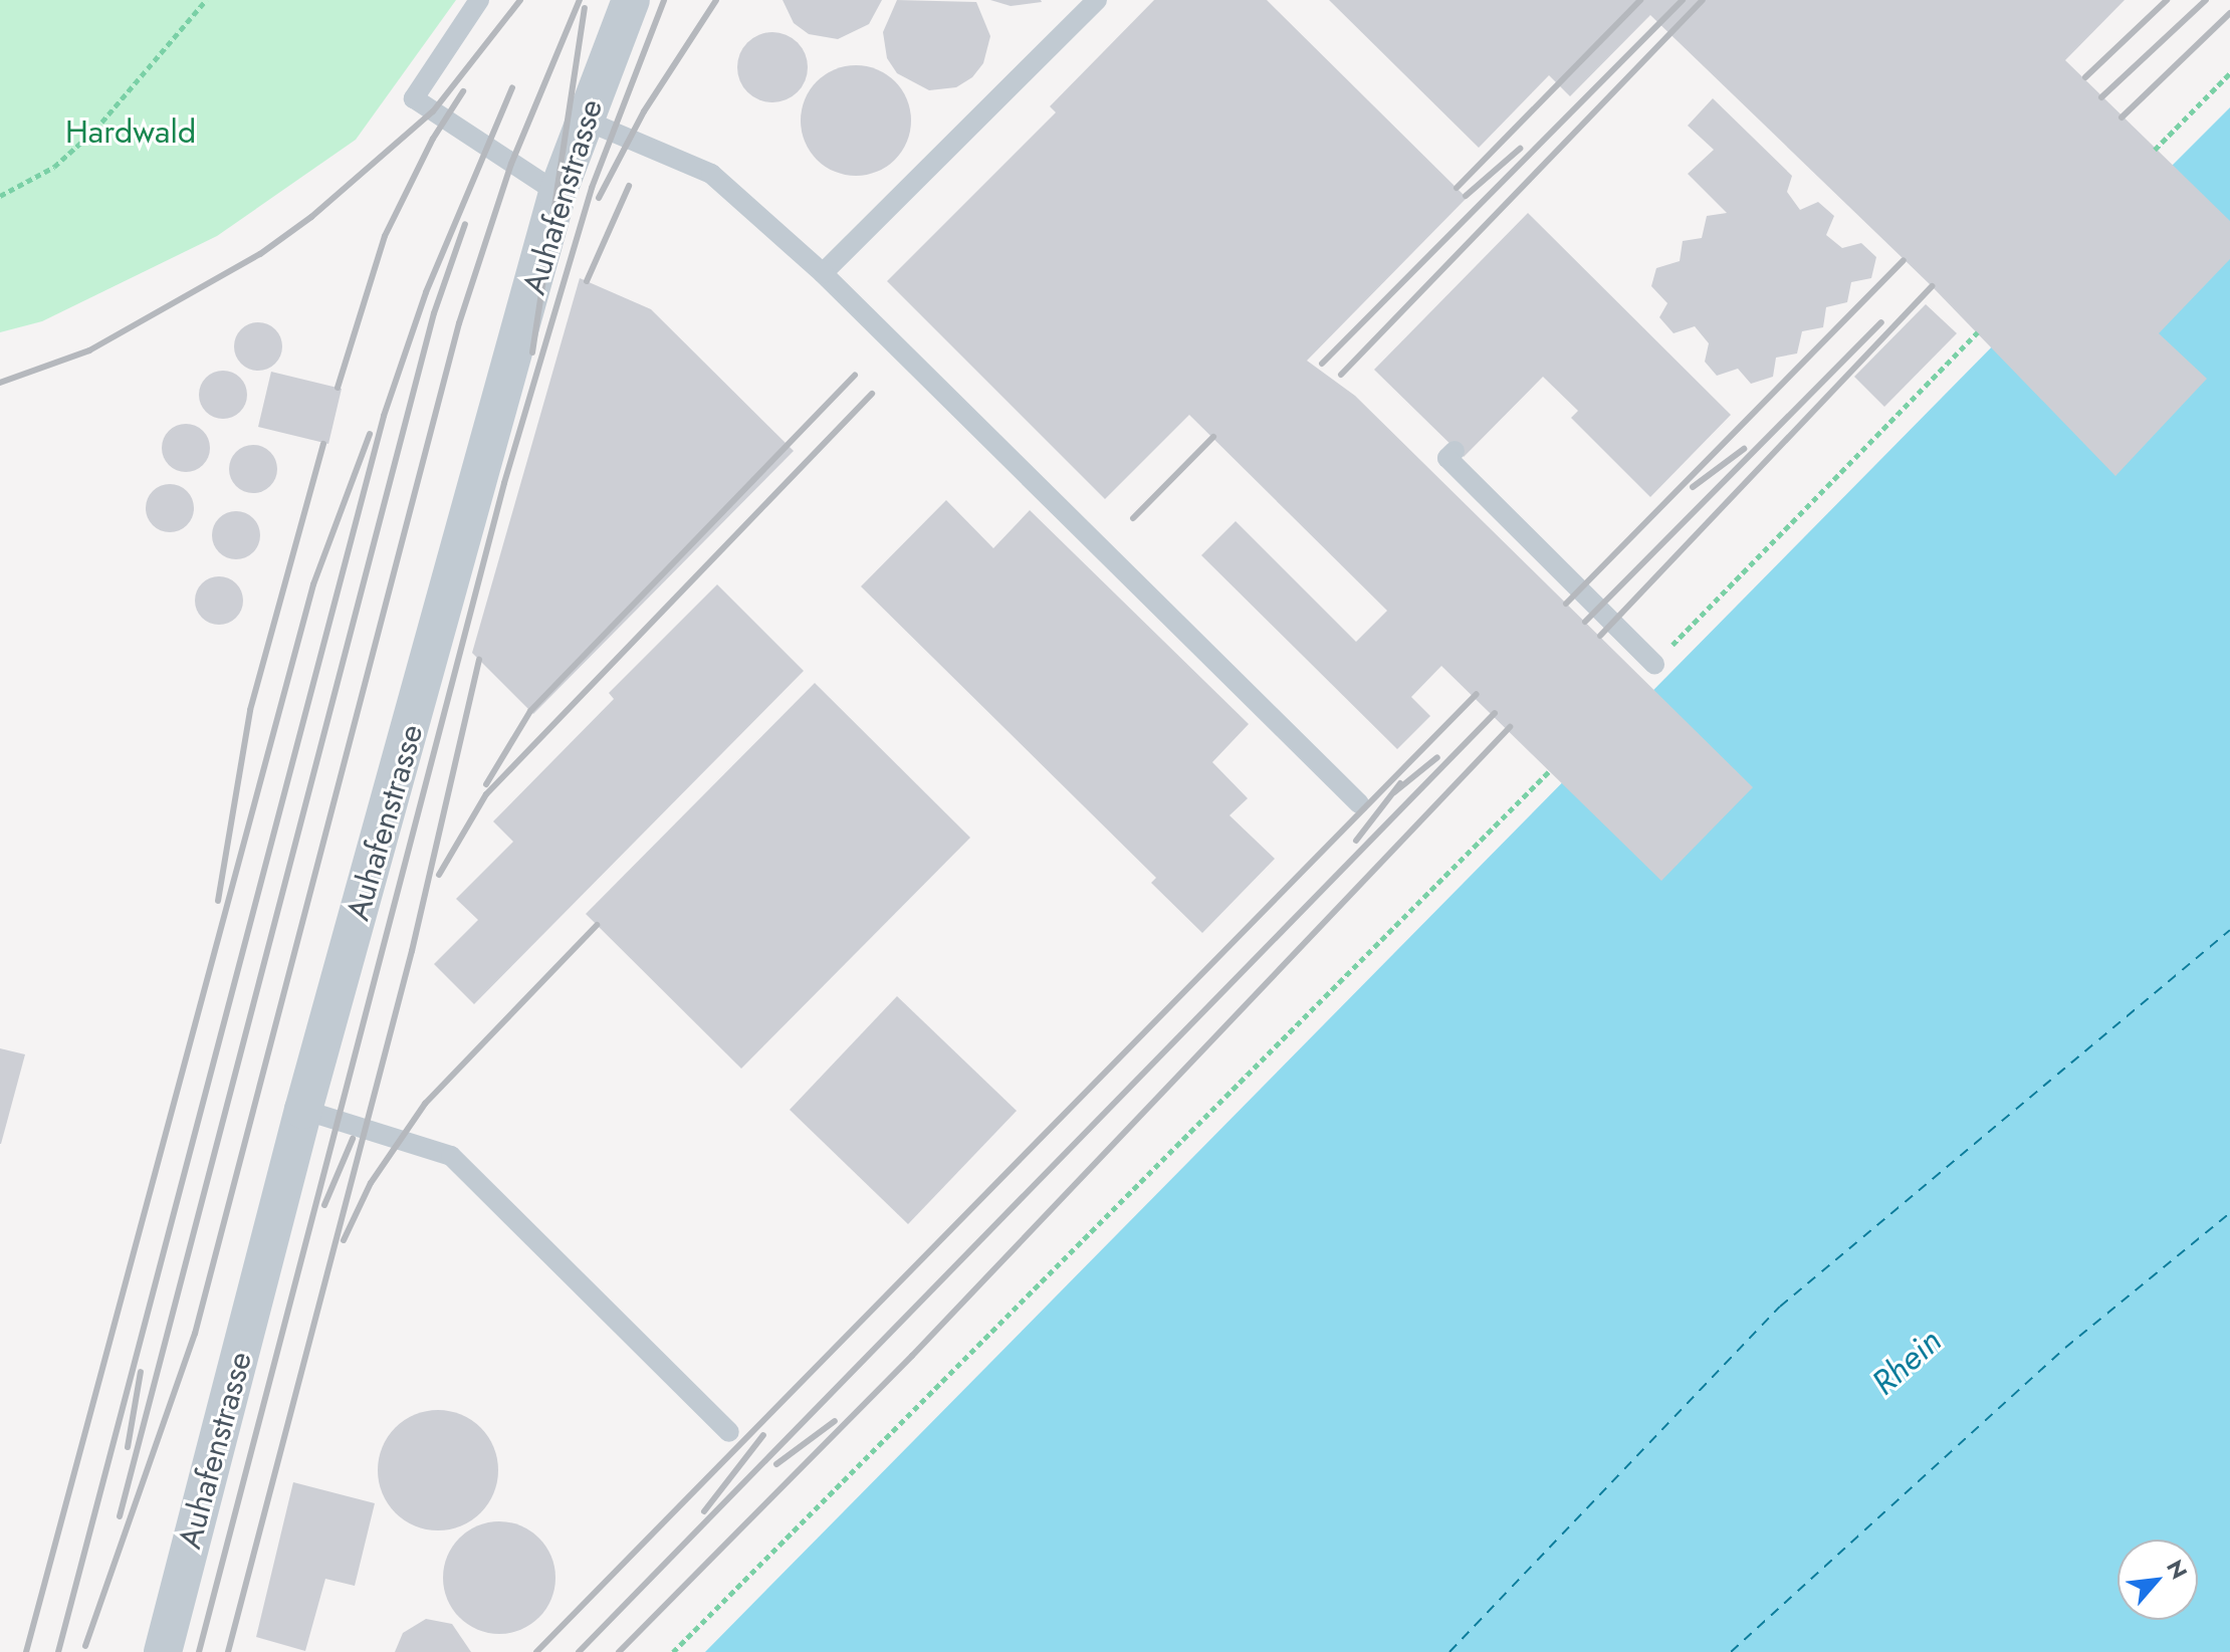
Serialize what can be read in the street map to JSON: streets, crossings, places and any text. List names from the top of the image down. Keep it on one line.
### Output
{"streets":{"street":["Auhafenstrasse"]},"water":["Rhein"],"parks":["Hardwald"],"north":"top right"}
